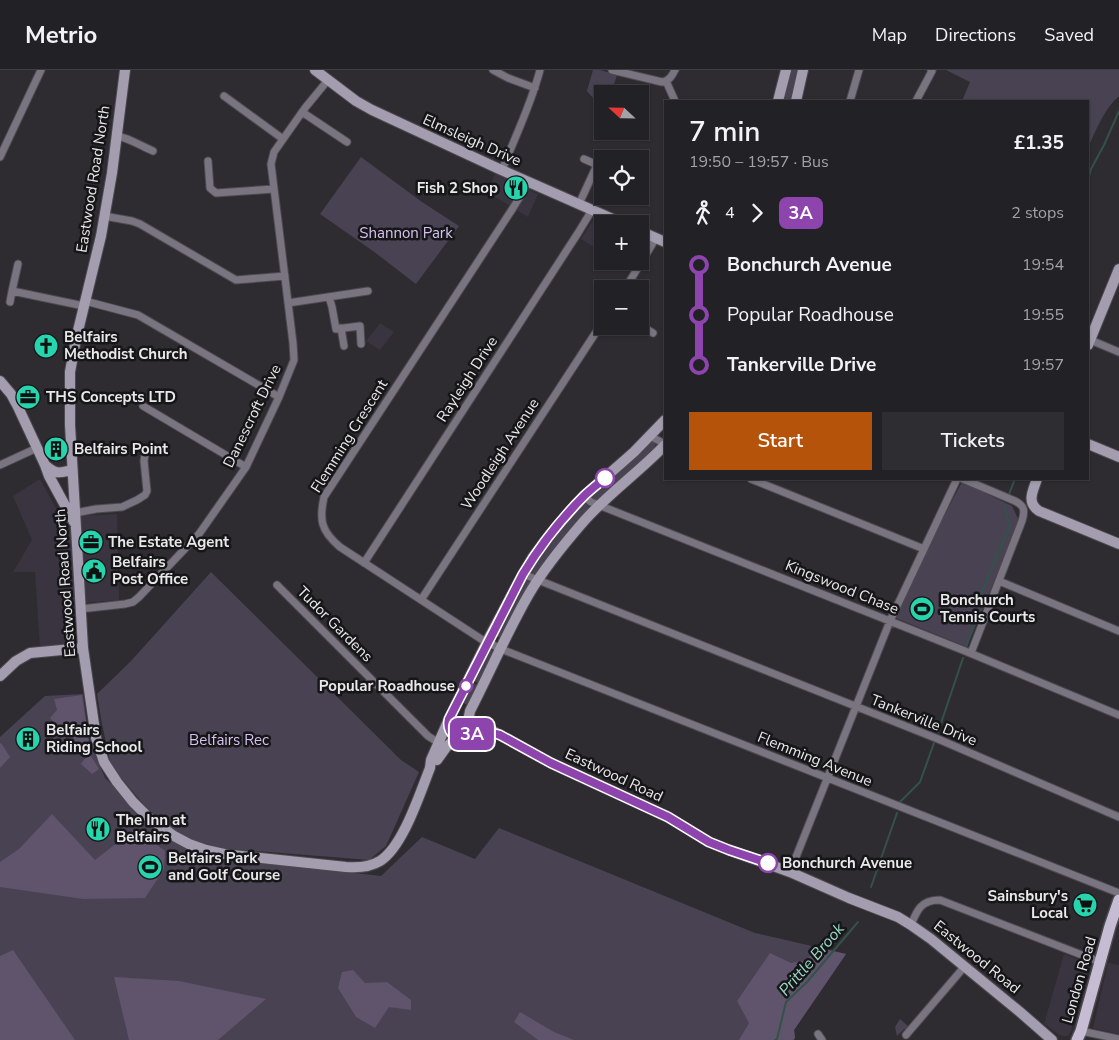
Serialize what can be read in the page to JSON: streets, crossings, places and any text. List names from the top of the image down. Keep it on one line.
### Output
{"streets":{"main road":["London Road"],"street":["Elmsleigh Drive","Eastwood Road North","Rayleigh Drive","Danescroft Drive","Flemming Crescent","Woodleigh Avenue","Kingswood Chase","Tudor Gardens","Tankerville Drive","Flemming Avenue","Eastwood Road"]},"crossings":[["Elmsleigh Drive","Rayleigh Drive"],["Elmsleigh Drive","Danescroft Drive"],["Elmsleigh Drive","Flemming Crescent"],["Eastwood Road North","Danescroft Drive"],["Rayleigh Drive","Flemming Crescent"],["Flemming Crescent","Woodleigh Avenue"],["Flemming Crescent","Flemming Avenue"]],"water":["Prittle Brook"],"parks":["Shannon Park","Belfairs Rec"],"places":{"restaurant":["Fish 2 Shop","The Inn at Belfairs"],"church":["Belfairs Methodist Church"],"office":["THS Concepts LTD","The Estate Agent"],"building":["Belfairs Point","Belfairs Riding School"],"public building":["Belfairs Post Office"],"sports":["Bonchurch Tennis Courts","Belfairs Park and Golf Course"],"other":["Popular Roadhouse","Bonchurch Avenue"],"supermarket":["Sainsbury's Local"]},"lines":["bus line 3A"],"north":"left","page":{"header":"Metrio","nav":["Map","Directions","Saved"],"on_map":"3A","map_buttons":["+","−"],"heading":["7 min","19:50 – 19:57 · Bus","£1.35"],"legs":["4","3A","2 stops"],"list":[{"name":"Bonchurch Avenue","value":"19:54"},{"name":"Popular Roadhouse","value":"19:55"},{"name":"Tankerville Drive","value":"19:57"}],"buttons":["Start","Tickets"]}}
